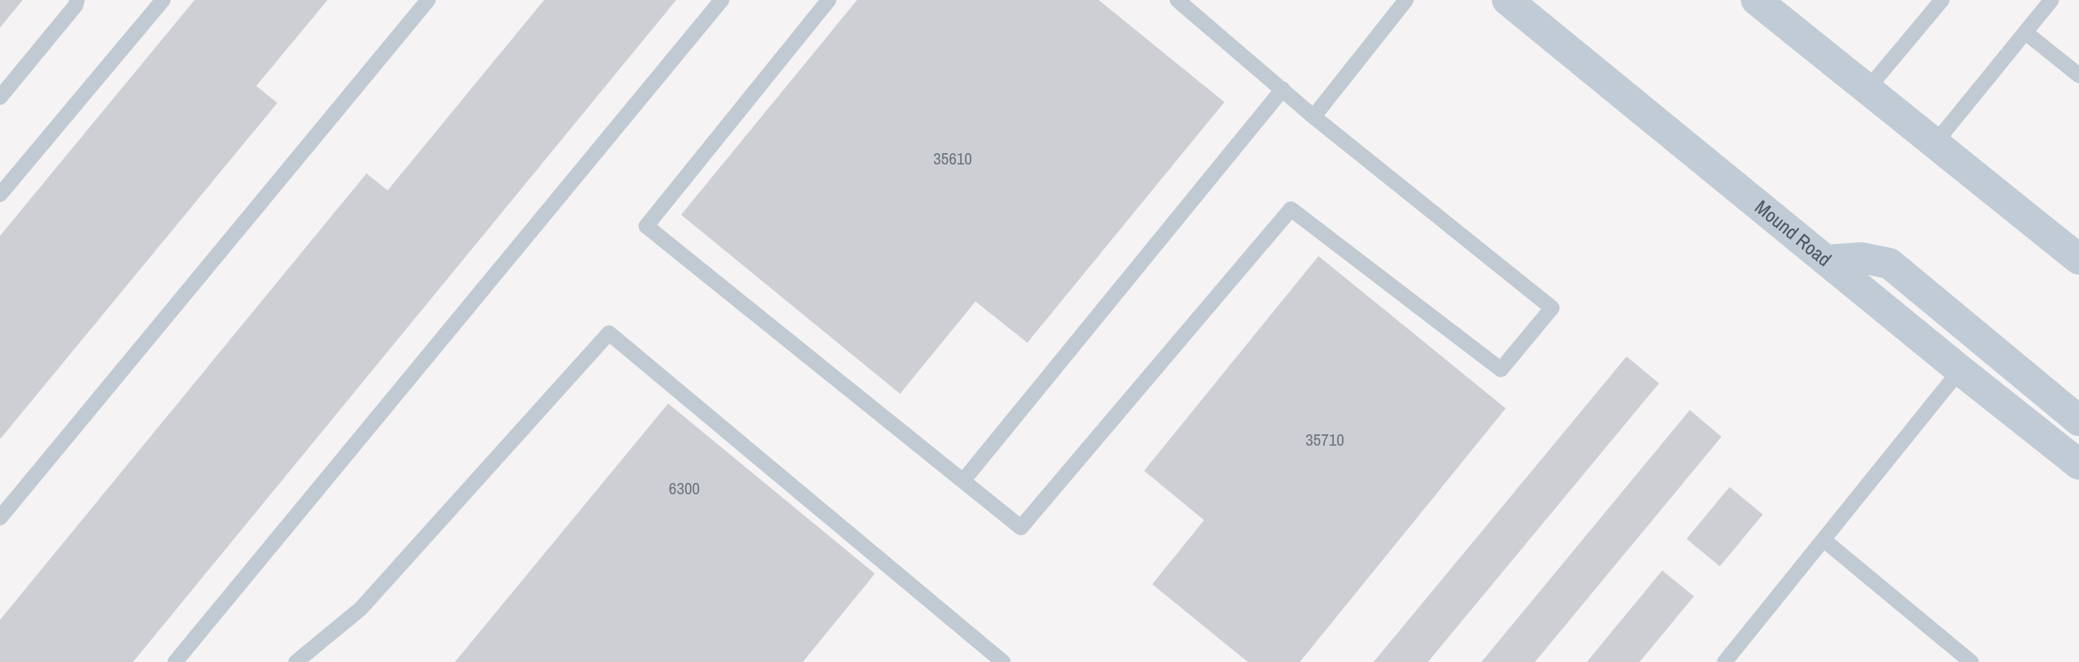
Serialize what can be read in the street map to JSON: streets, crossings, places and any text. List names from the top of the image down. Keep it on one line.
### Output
{"streets":{"main road":["Mound Road"]},"house_numbers":["35610","35710","6300"]}
